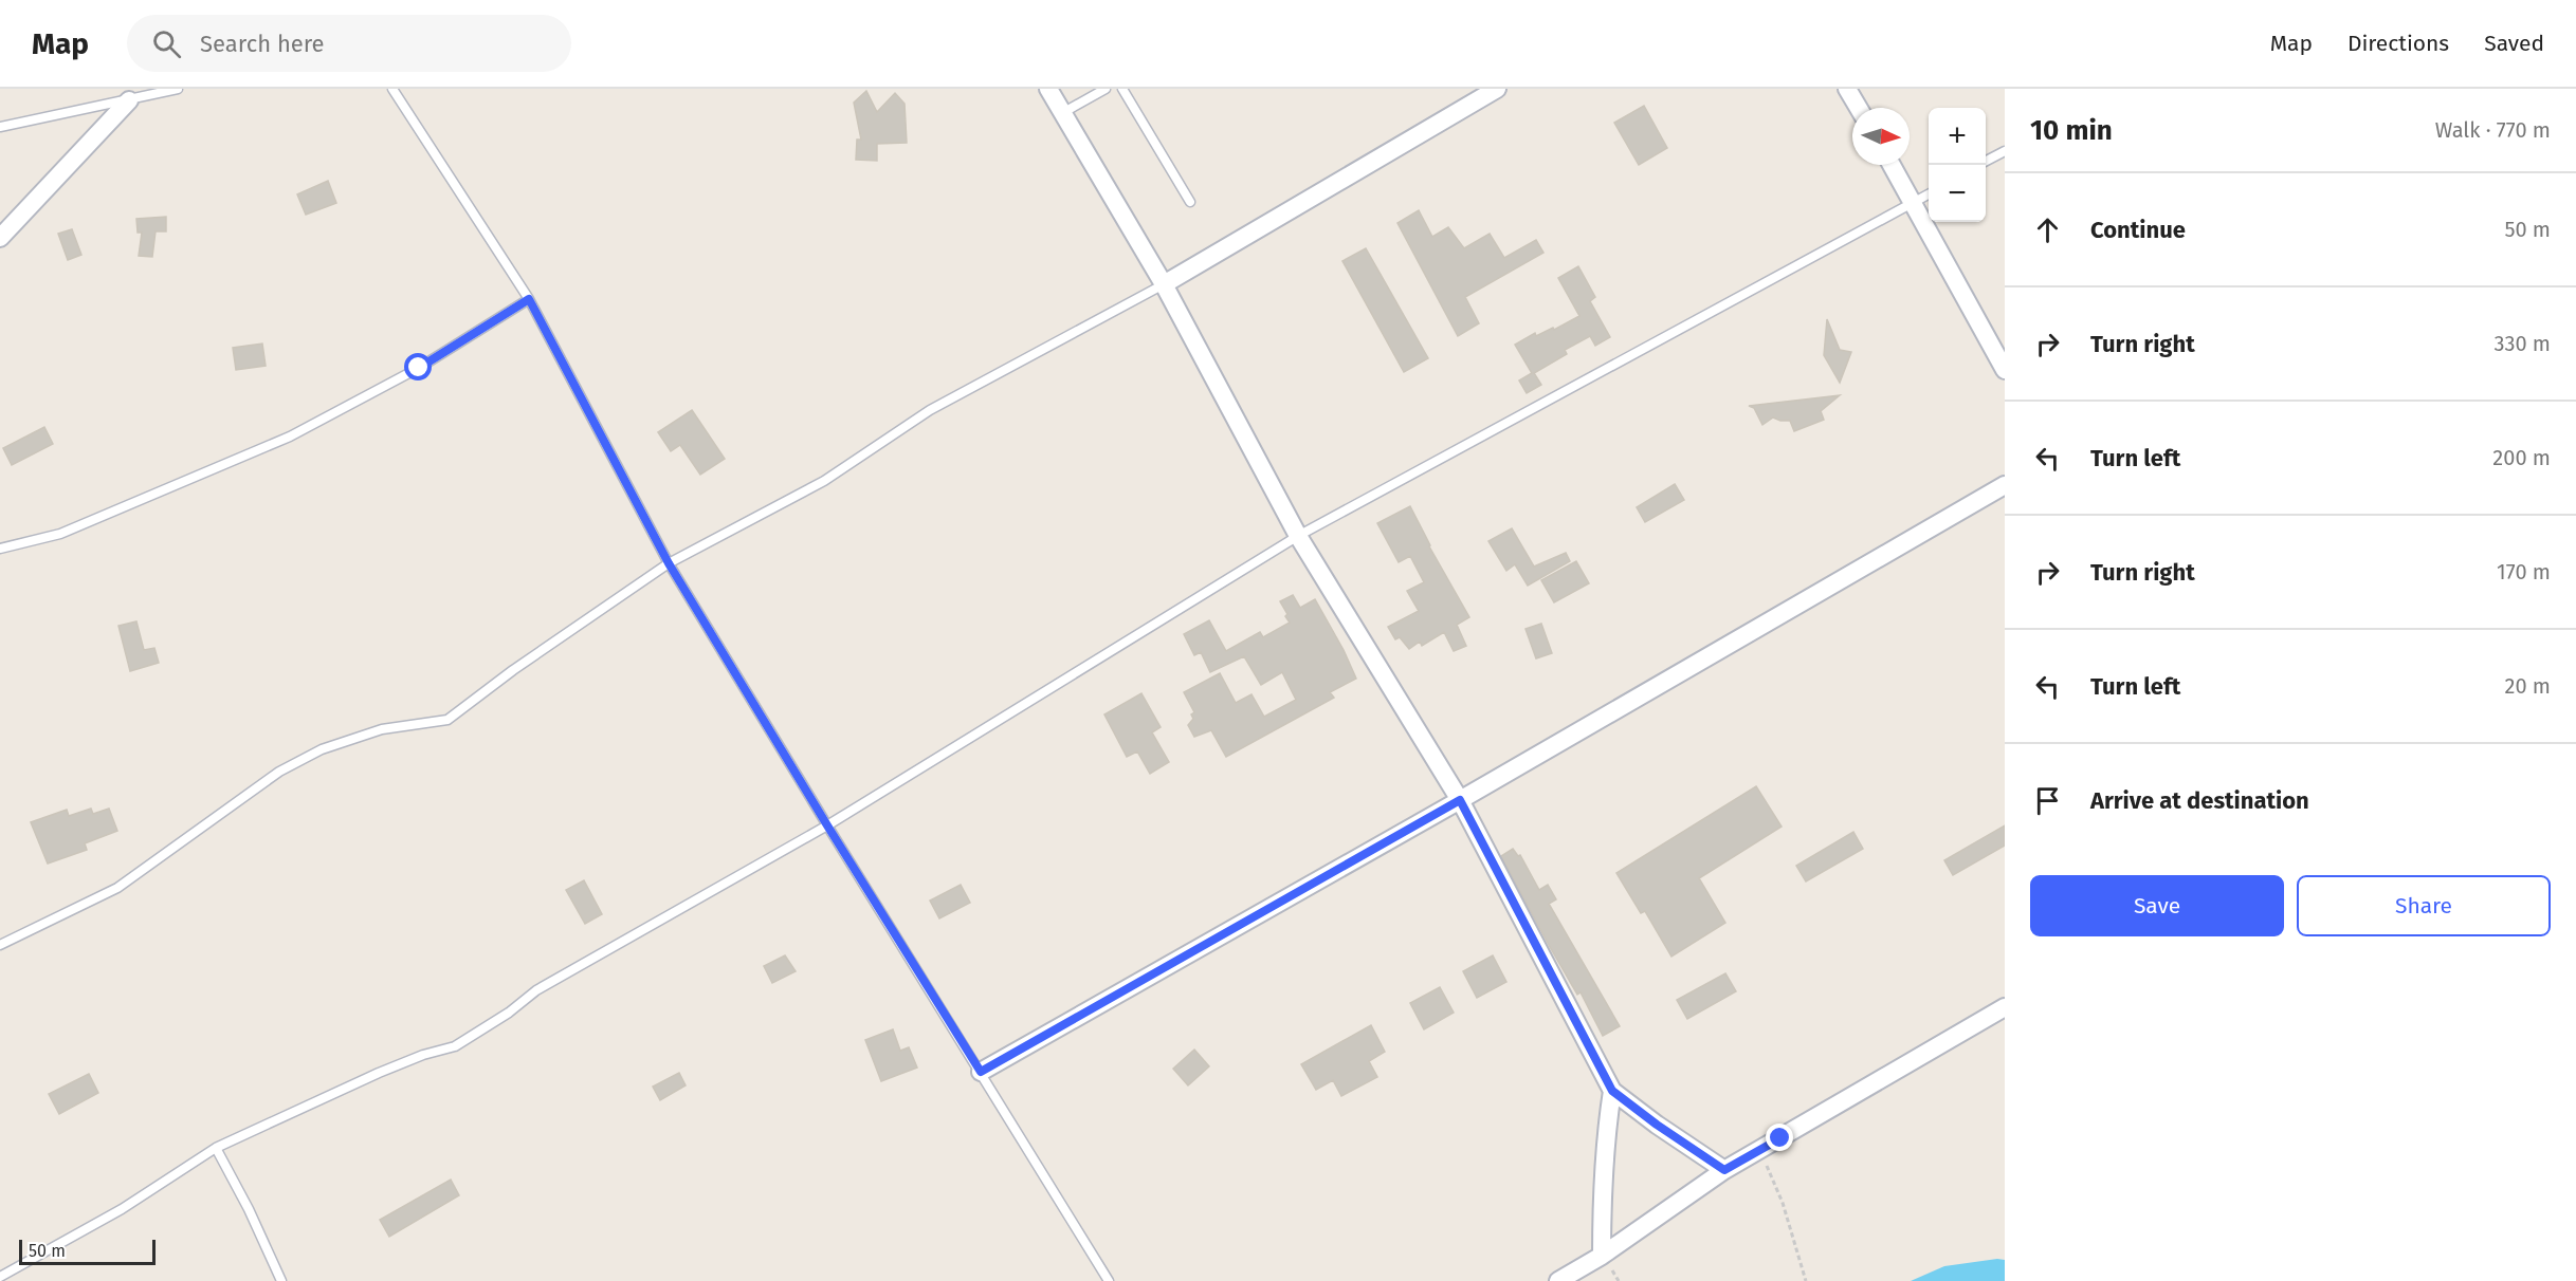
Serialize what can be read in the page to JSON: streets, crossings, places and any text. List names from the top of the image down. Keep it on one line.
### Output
{"scale_bar":"50 m","north":"right","page":{"header":"Map","search":"Search here","nav":["Map","Directions","Saved"],"heading":["10 min","Walk · 770 m"],"map_buttons":["+","−"],"list":[["Continue","50 m"],["Turn right","330 m"],["Turn left","200 m"],["Turn right","170 m"],["Turn left","20 m"],"Arrive at destination"],"buttons":["Save","Share"],"scale":"50 m"}}
